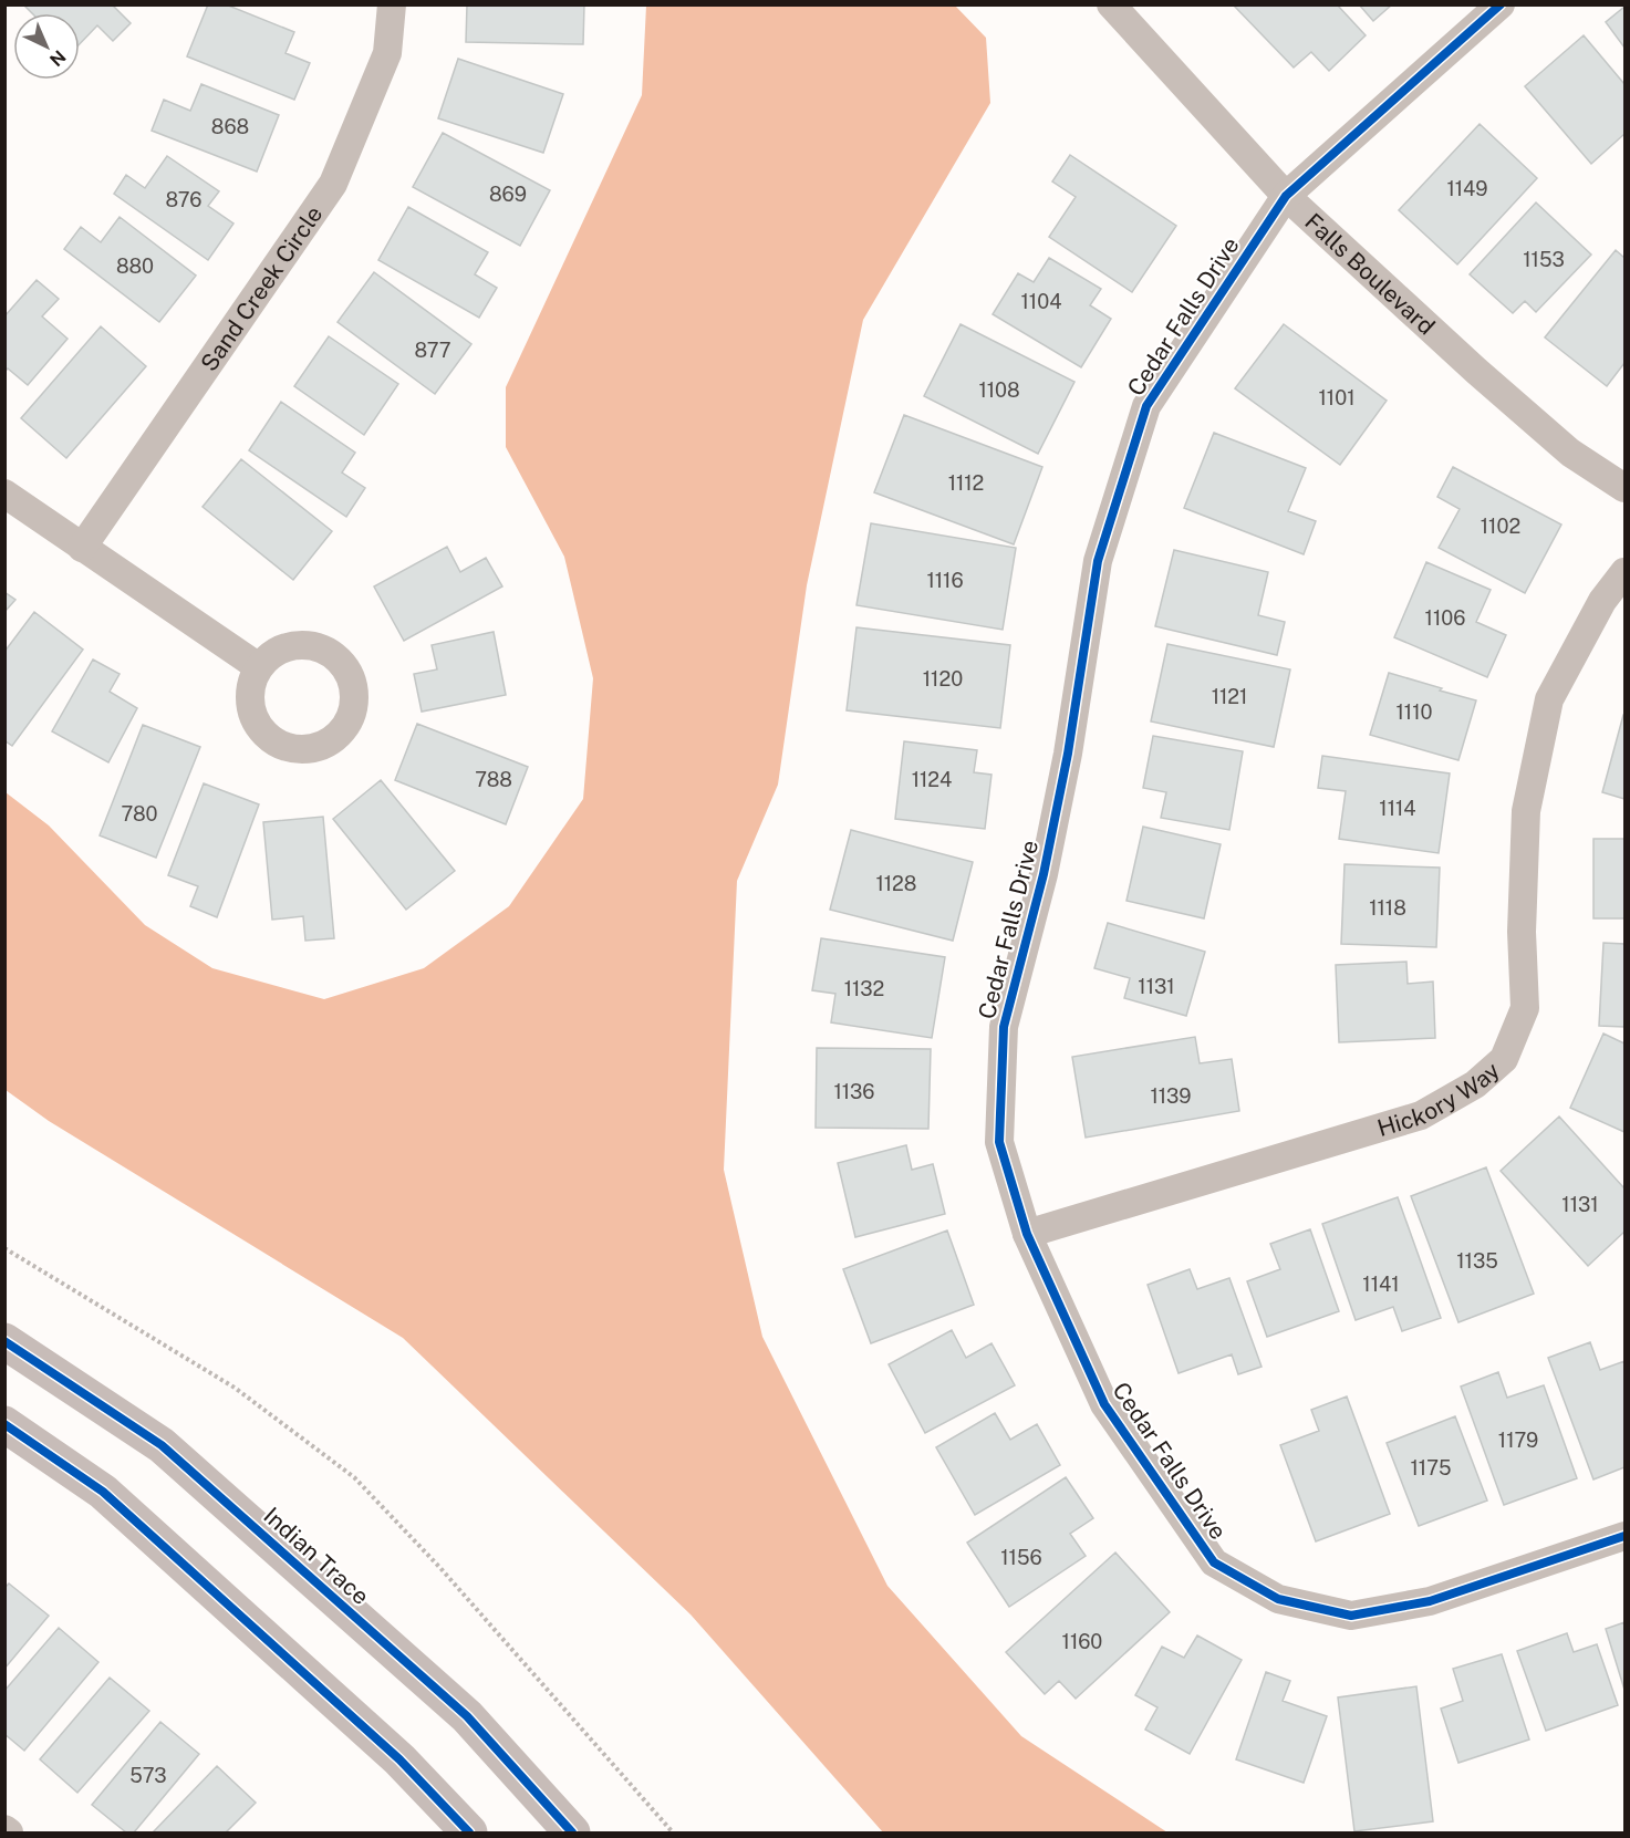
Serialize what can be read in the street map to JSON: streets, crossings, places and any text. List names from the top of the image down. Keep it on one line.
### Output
{"streets":{"main road":["Indian Trace"],"street":["Falls Boulevard","Sand Creek Circle","Cedar Falls Drive","Hickory Way"]},"crossings":[["Falls Boulevard","Cedar Falls Drive"],["Cedar Falls Drive","Hickory Way"]],"house_numbers":["868","1149","869","876","1153","880","1104","877","1108","1101","1112","1102","1116","1106","1120","1121","1110","788","1124","1114","780","1128","1118","1131","1132","1136","1139","1131","1135","1141","1179","1175","1156","1160","573"],"north":"bottom right"}
